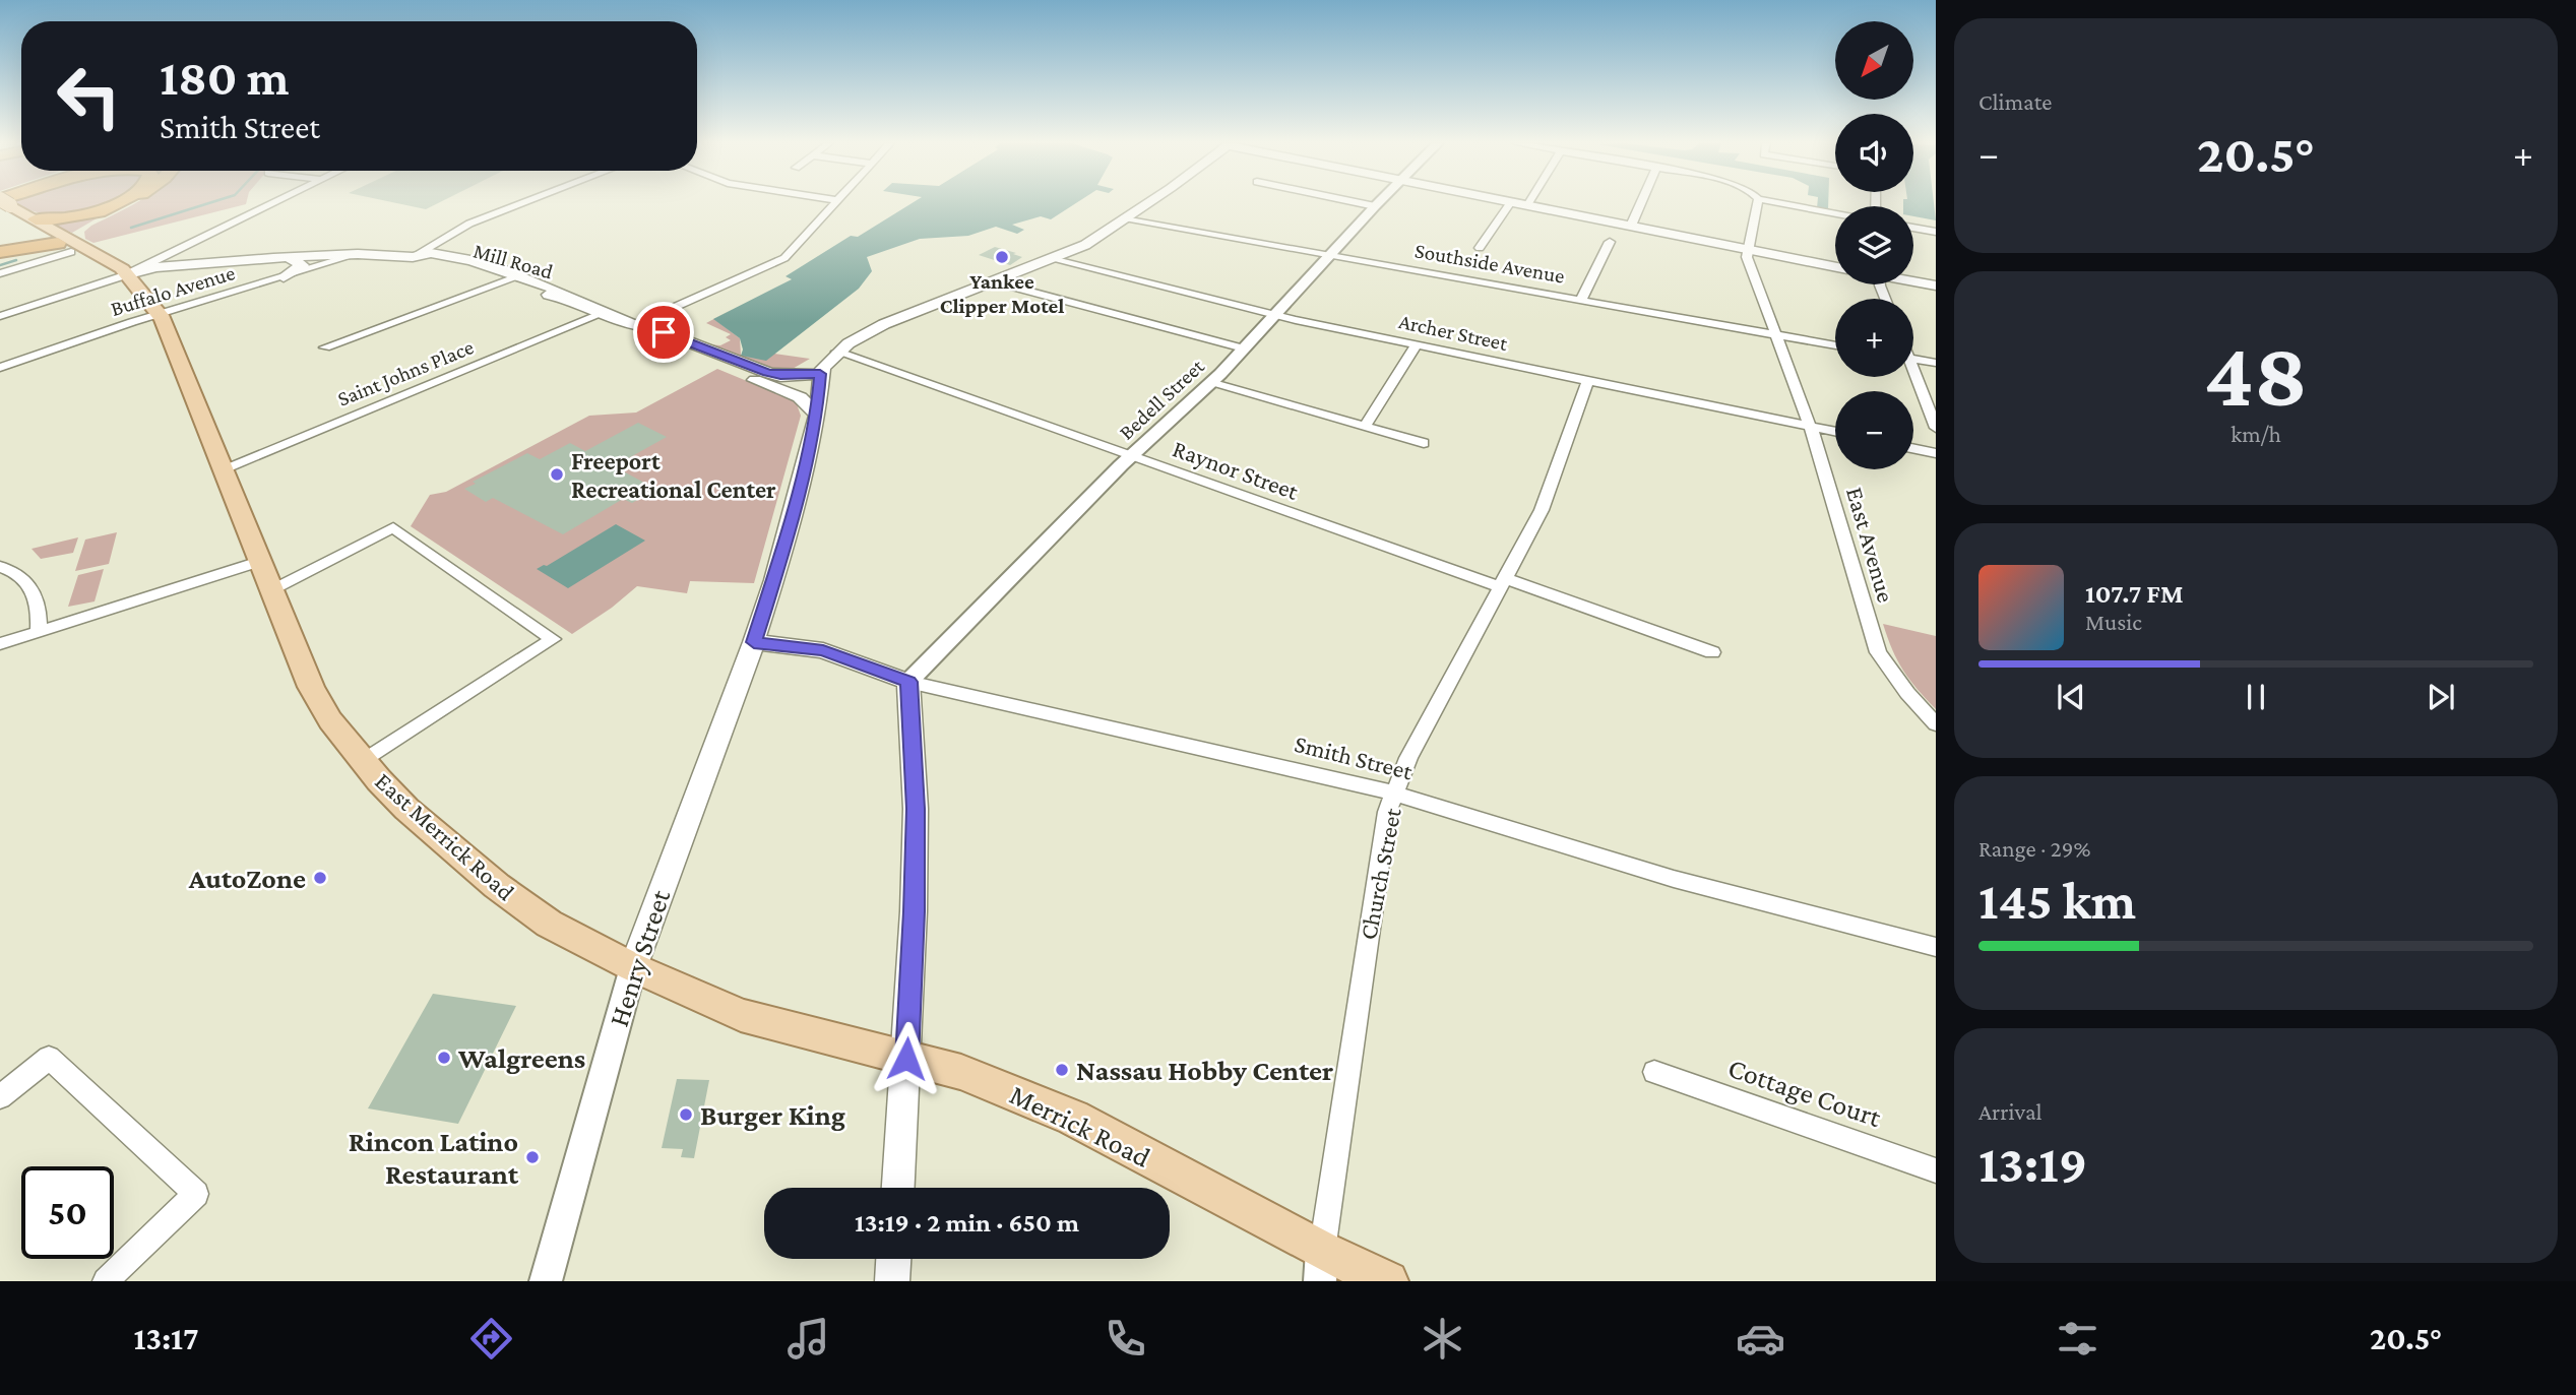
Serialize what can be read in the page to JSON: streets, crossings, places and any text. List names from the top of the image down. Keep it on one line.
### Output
{"streets":{"main road":["Mill Road","Smith Street","East Merrick Road","Henry Street","Merrick Road"],"street":["Southside Avenue","Buffalo Avenue","Archer Street","Saint Johns Place","Bedell Street","Raynor Street","East Avenue","Church Street","Cottage Court"]},"crossings":[["Mill Road","Buffalo Avenue"],["Mill Road","Saint Johns Place"],["Mill Road","Henry Street"],["Southside Avenue","Bedell Street"],["Southside Avenue","East Avenue"],["Buffalo Avenue","East Merrick Road"],["Archer Street","Bedell Street"],["Archer Street","East Avenue"],["Archer Street","Church Street"],["Saint Johns Place","East Merrick Road"],["Bedell Street","Raynor Street"],["Bedell Street","Smith Street"],["Raynor Street","Church Street"],["Smith Street","Church Street"],["Smith Street","Henry Street"],["East Merrick Road","Henry Street"],["East Merrick Road","Merrick Road"],["Church Street","Merrick Road"]],"places":["Yankee Clipper Motel","Freeport Recreational Center","AutoZone","Walgreens","Nassau Hobby Center","Burger King","Rincon Latino Restaurant"],"north":"bottom left","page":{"tile":["Climate",["48","km/h"],["Range · 29%","145 km"],["Arrival","13:19"]],"map_buttons":["+","−"],"turn":["180 m","Smith Street"],"heat":["−","20.5°","+"],"song":["107.7 FM","Music"],"limit":"50","trip":"13:19 · 2 min · 650 m","tabs":["13:17","20.5°"]}}
